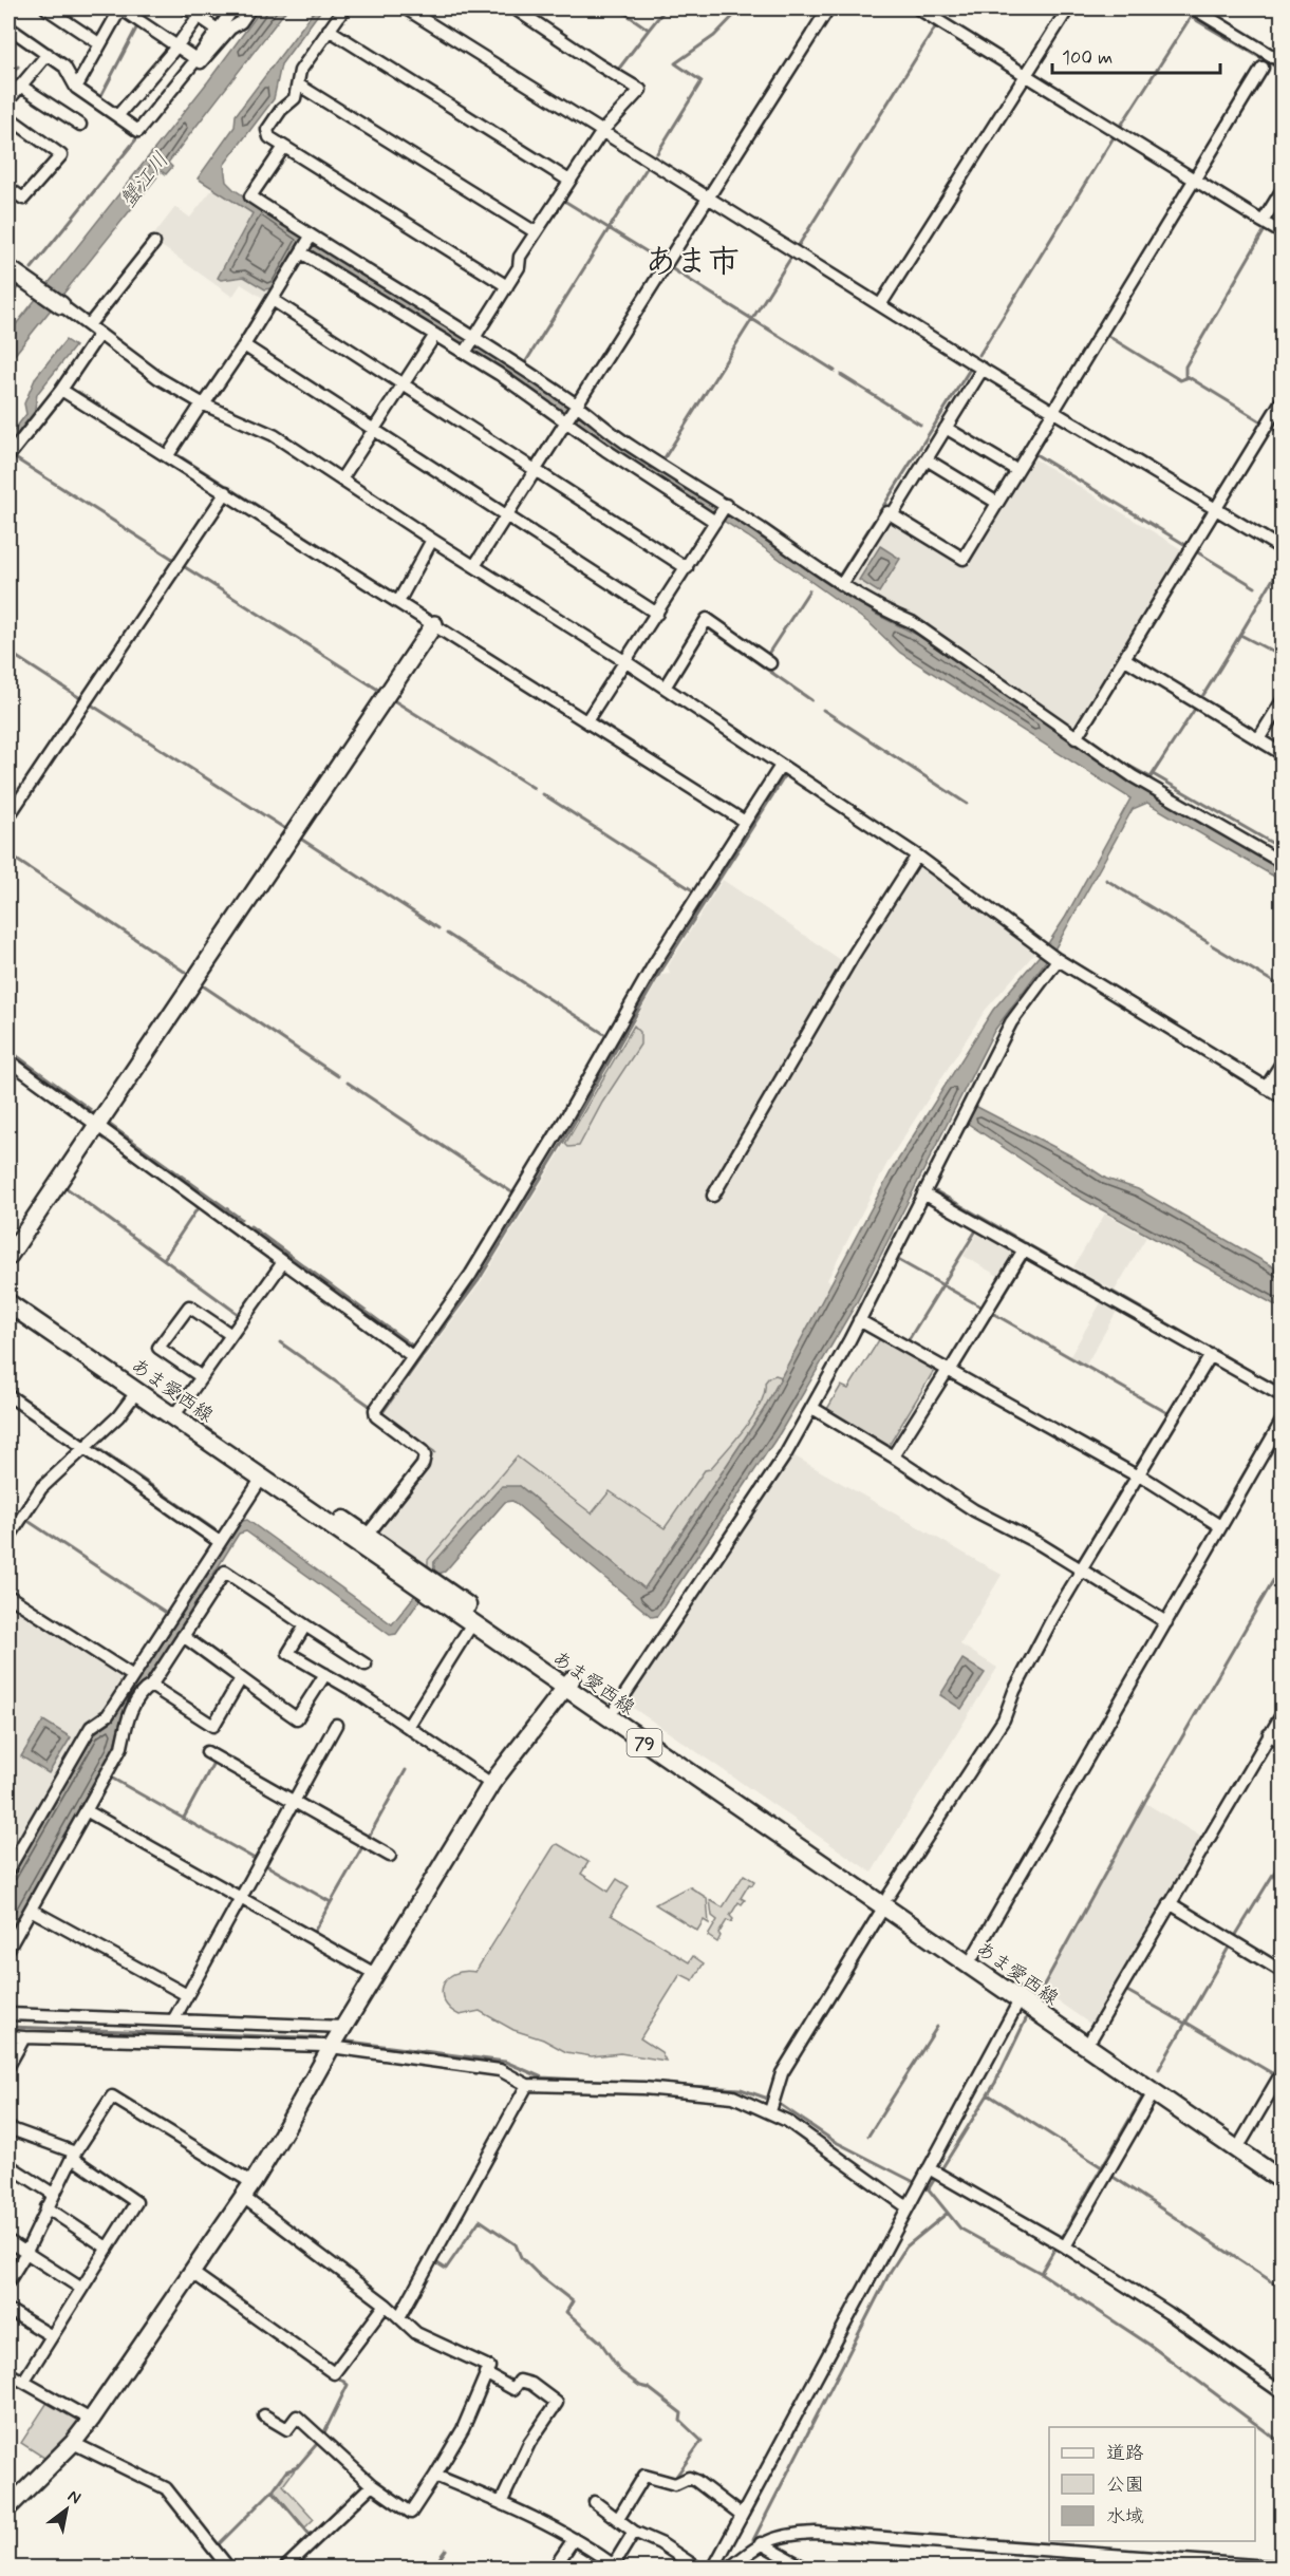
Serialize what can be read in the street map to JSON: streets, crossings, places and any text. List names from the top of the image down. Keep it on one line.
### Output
{"streets":{"main road":["あま愛西線","79"]},"districts":["あま市"],"water":["蟹江川"],"legend":["道路","公園","水域"],"scale_bar":"100 m","north":"top right"}
